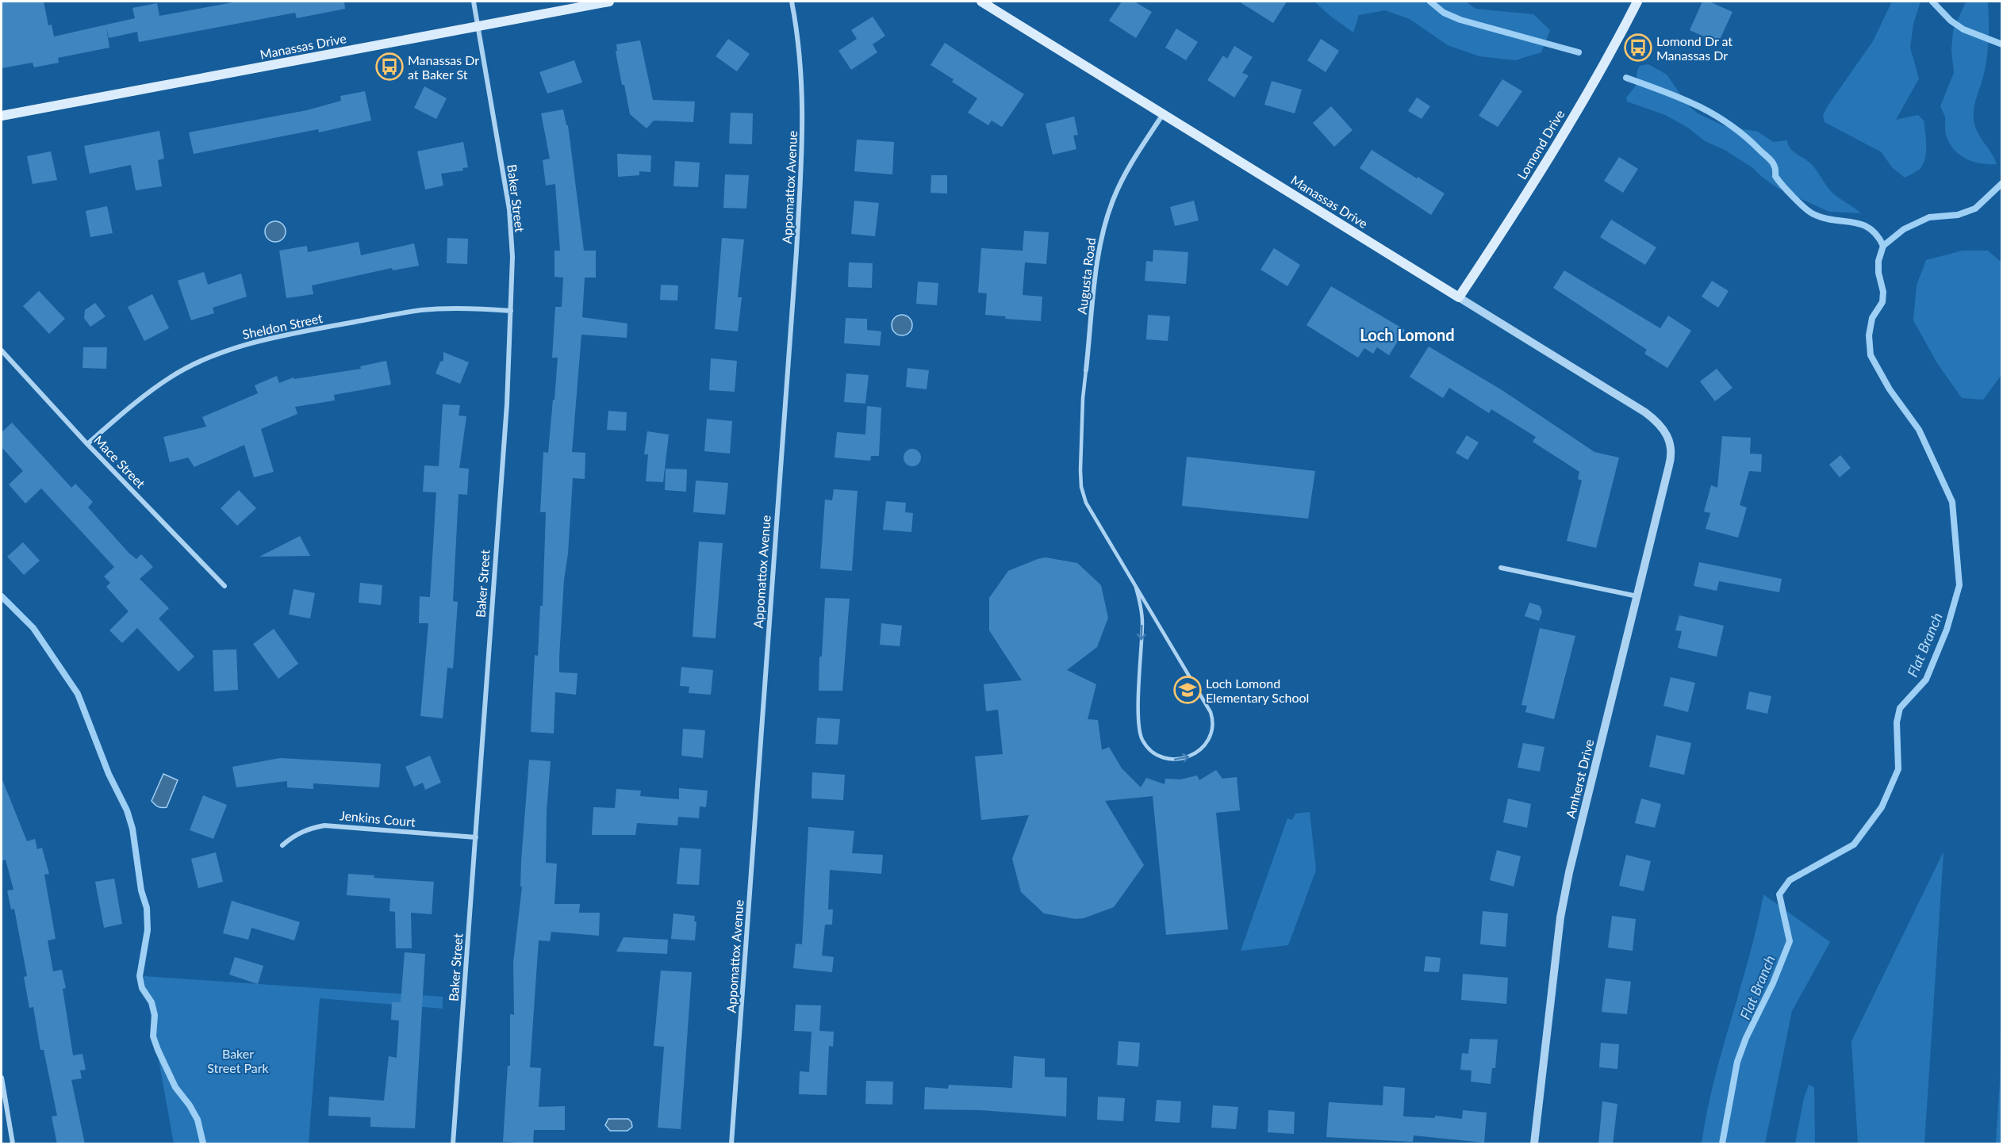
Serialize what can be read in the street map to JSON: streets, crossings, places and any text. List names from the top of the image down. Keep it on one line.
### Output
{"streets":{"main road":["Manassas Drive","Lomond Drive"],"street":["Appomattox Avenue","Baker Street","Augusta Road","Sheldon Street","Mace Street","Amherst Drive","Jenkins Court"]},"crossings":[["Manassas Drive","Lomond Drive"],["Manassas Drive","Baker Street"],["Manassas Drive","Augusta Road"],["Manassas Drive","Amherst Drive"],["Baker Street","Sheldon Street"],["Baker Street","Jenkins Court"],["Sheldon Street","Mace Street"]],"districts":["Loch Lomond"],"water":["Flat Branch"],"parks":["Baker Street Park"],"places":{"bus stop":["Lomond Dr at Manassas Dr","Manassas Dr at Baker St"],"school or university":["Loch Lomond Elementary School"]}}
